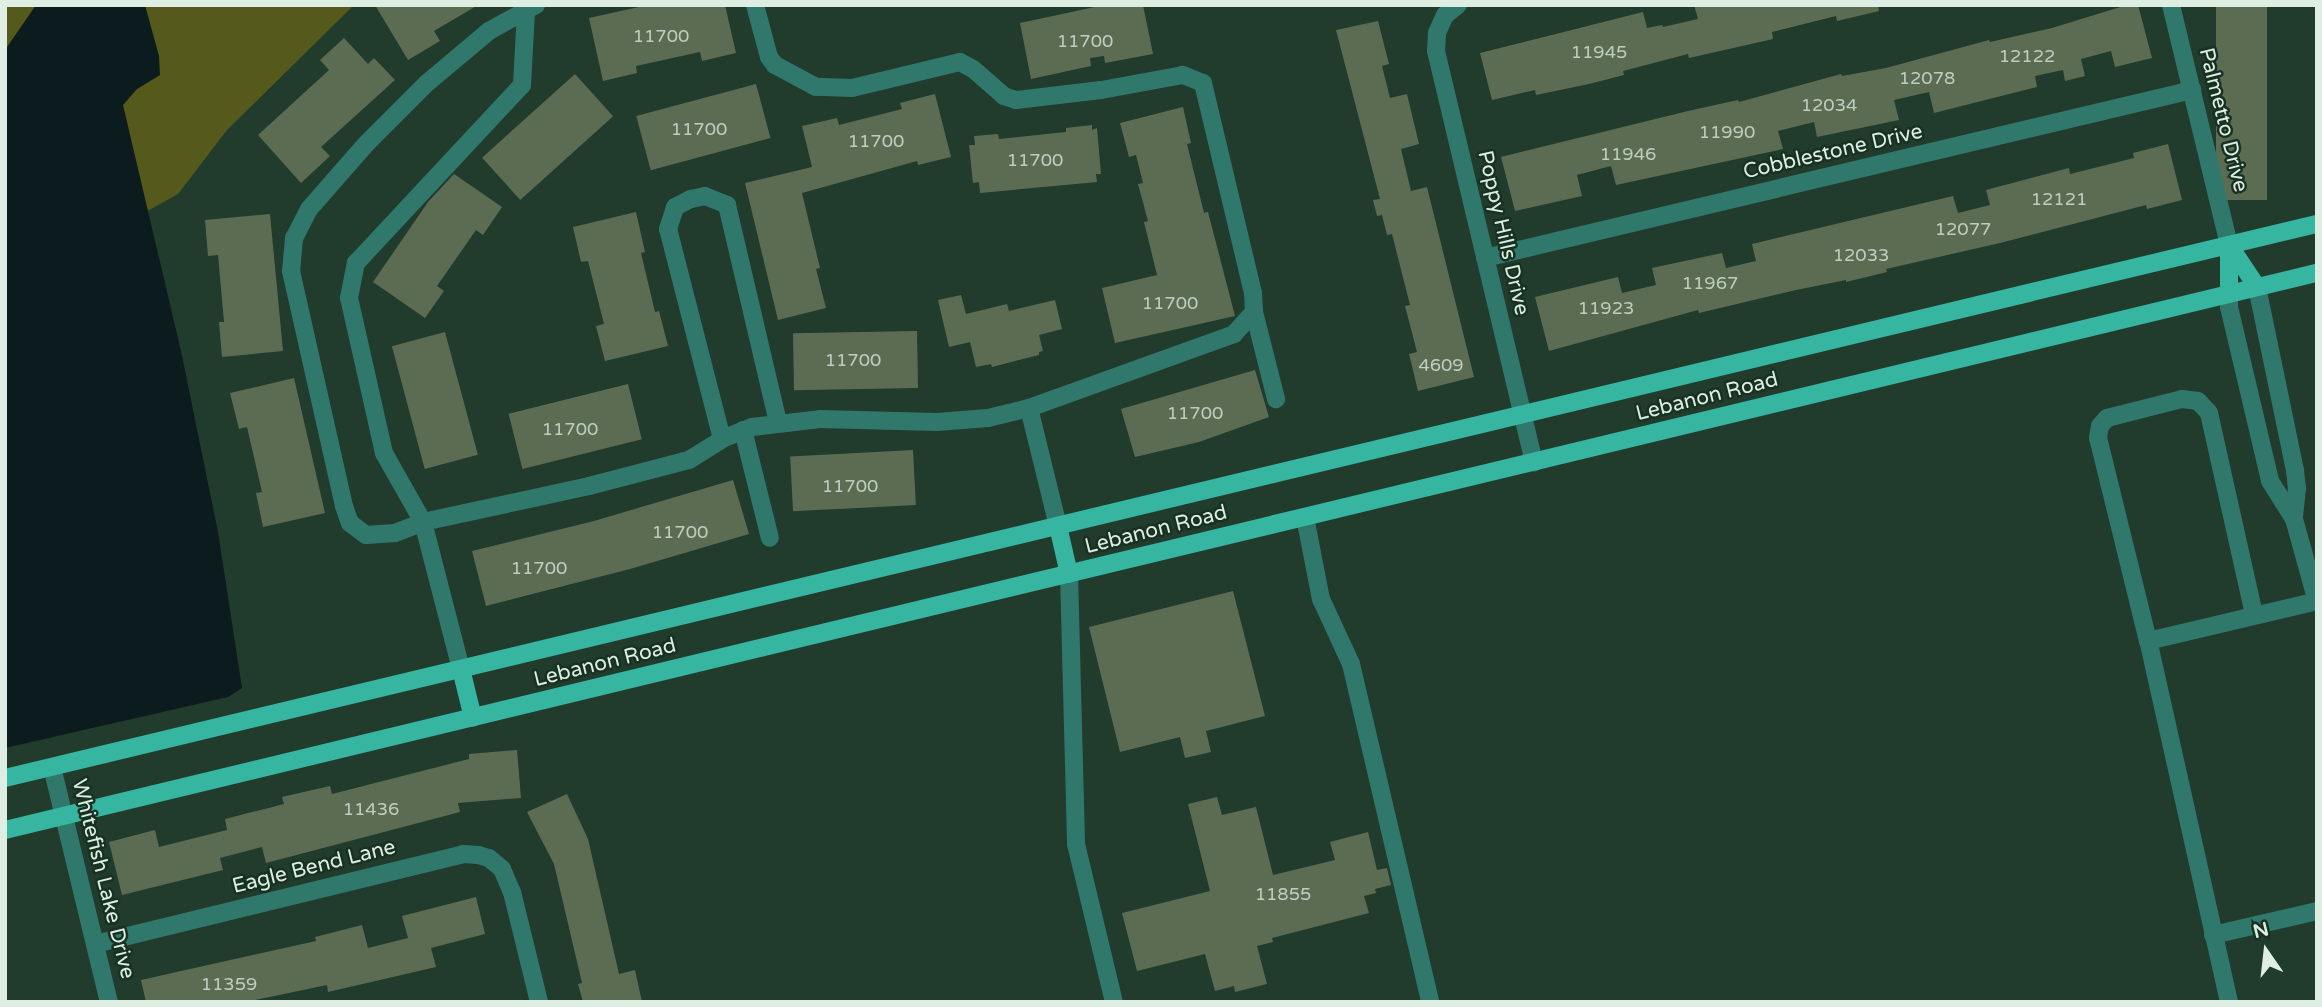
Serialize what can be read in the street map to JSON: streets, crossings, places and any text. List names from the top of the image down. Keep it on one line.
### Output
{"streets":{"main road":["Lebanon Road"],"street":["Palmetto Drive","Cobblestone Drive","Poppy Hills Drive","Eagle Bend Lane","Whitefish Lake Drive"]},"crossings":[["Palmetto Drive","Cobblestone Drive"],["Palmetto Drive","Lebanon Road"],["Cobblestone Drive","Poppy Hills Drive"],["Poppy Hills Drive","Lebanon Road"],["Lebanon Road","Whitefish Lake Drive"],["Eagle Bend Lane","Whitefish Lake Drive"]],"house_numbers":["11700","11700","11945","12122","12078","12034","11700","11990","11700","11946","11700","12121","12077","12033","11967","11700","11923","11700","4609","11700","11700","11700","11700","11700","11436","11855","11359"],"north":"top"}
